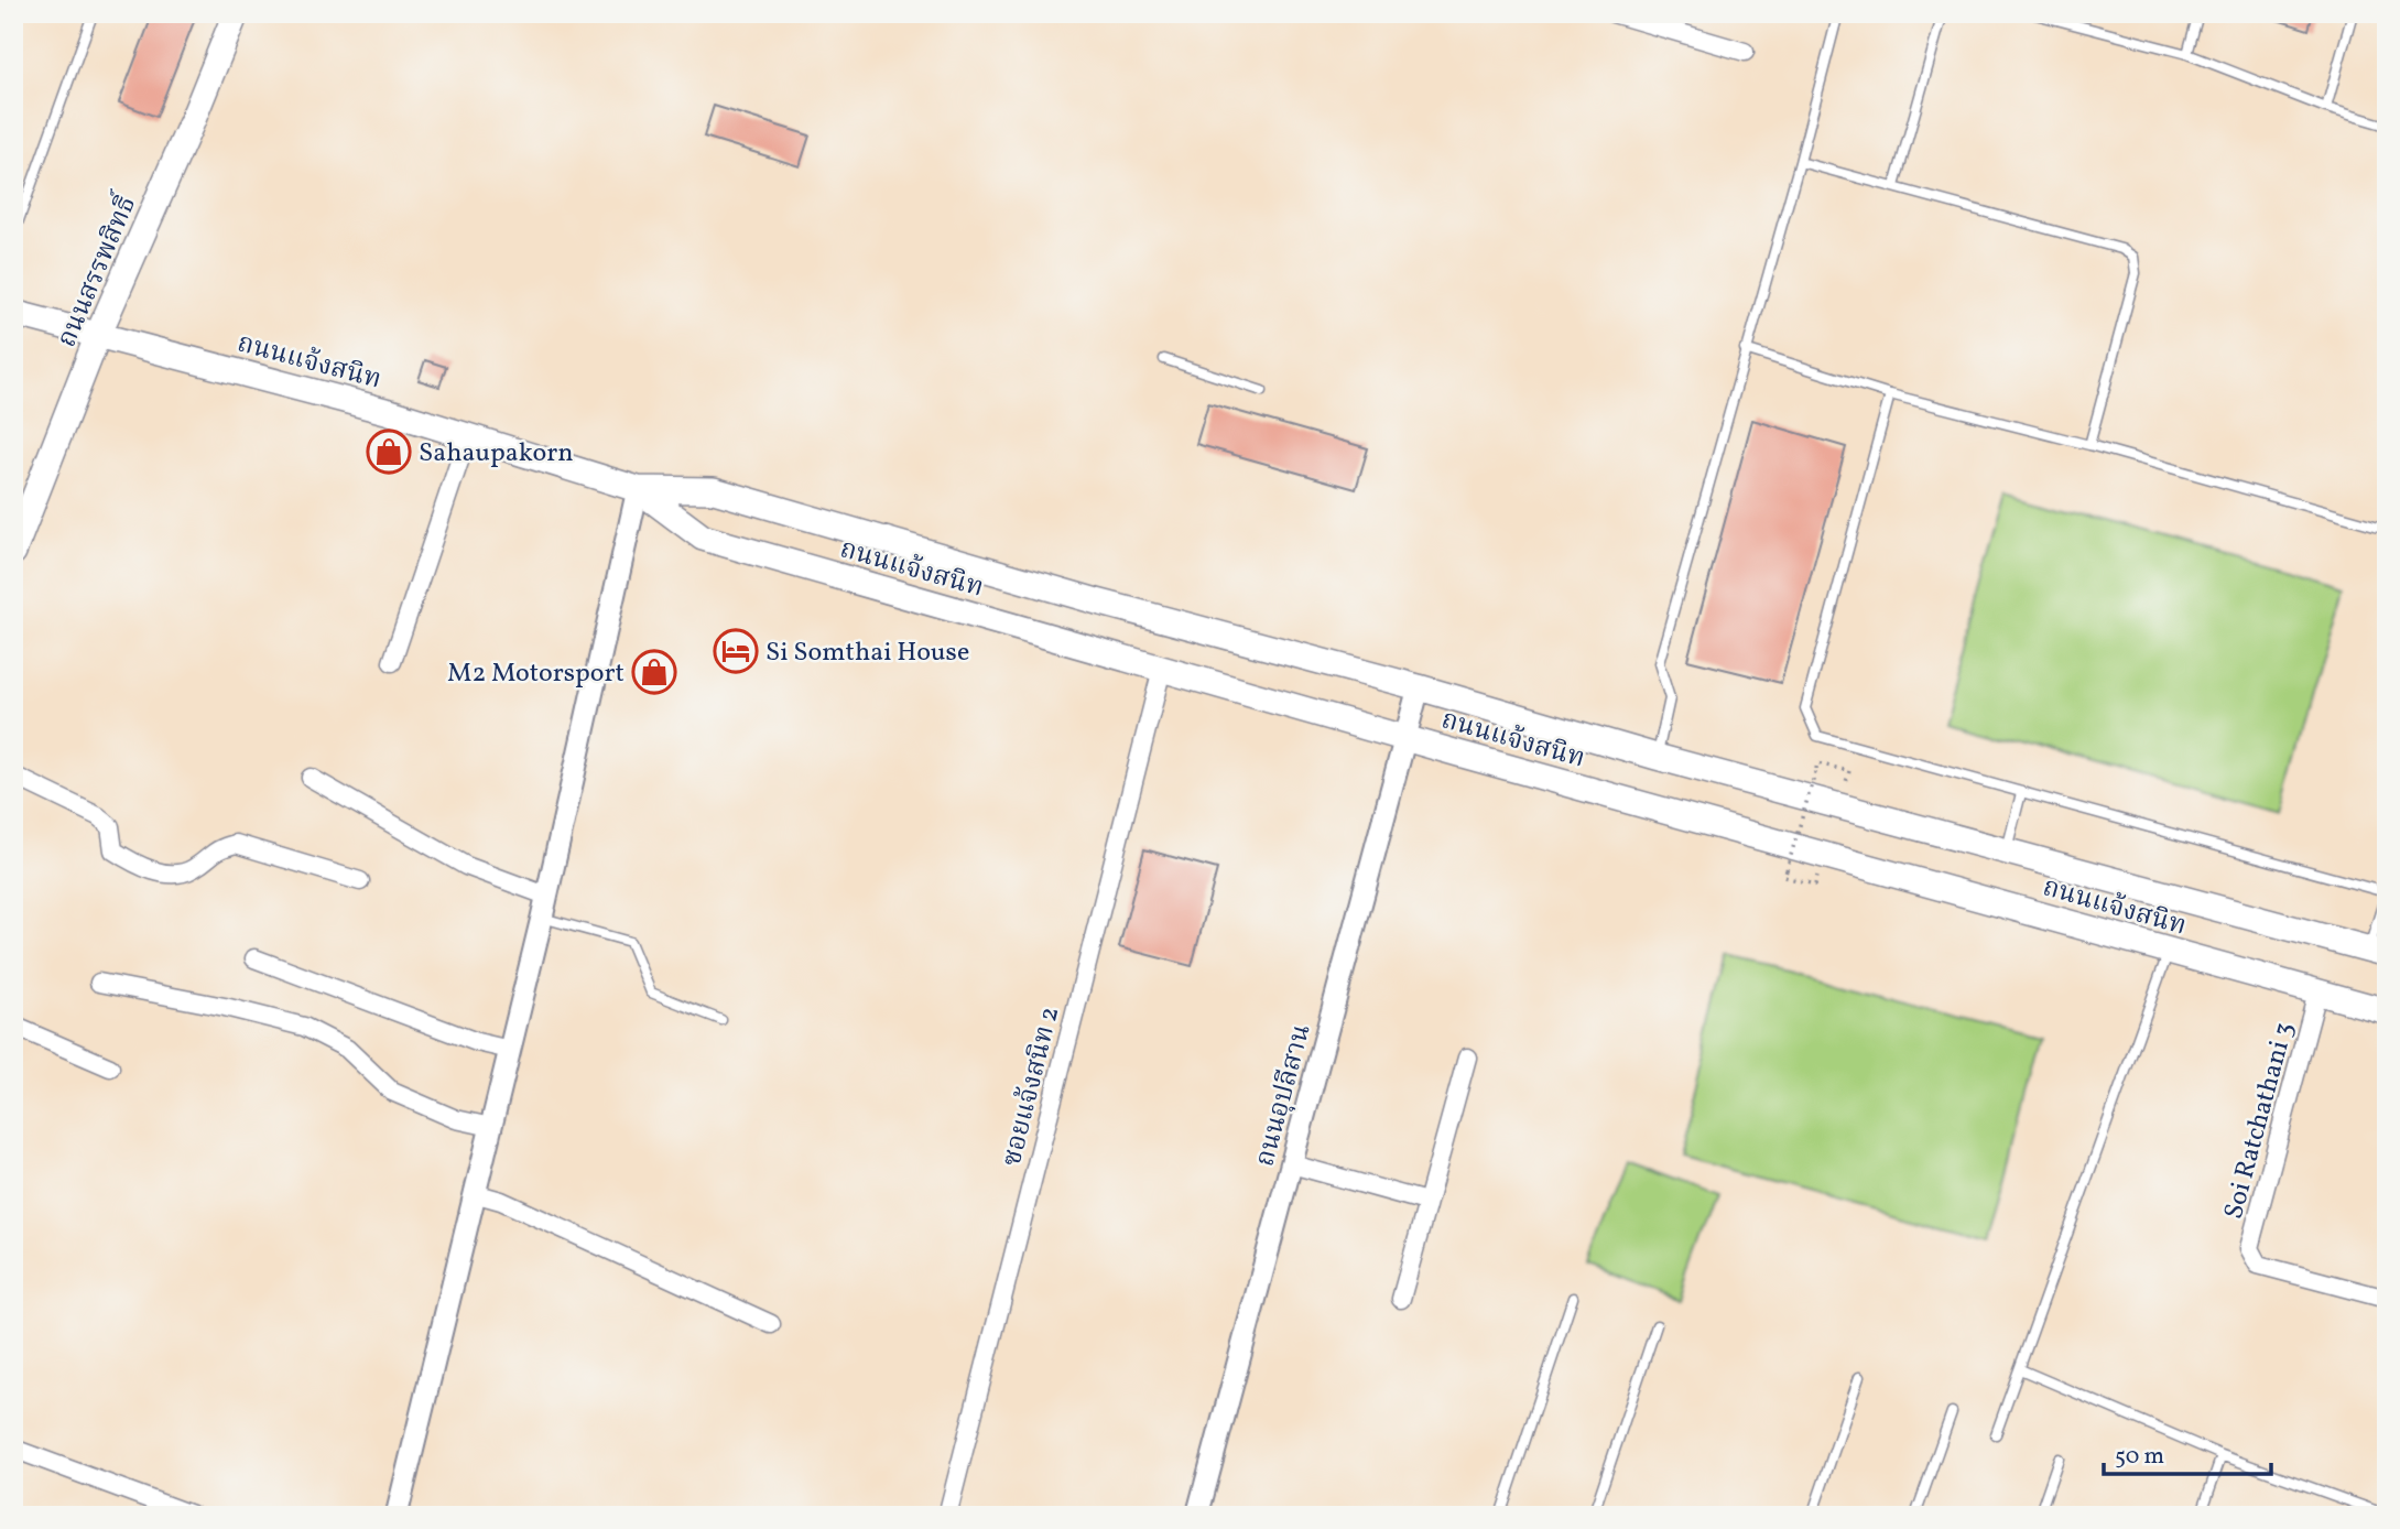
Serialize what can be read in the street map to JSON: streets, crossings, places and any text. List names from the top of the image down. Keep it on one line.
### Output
{"streets":{"main road":["ถนนสรรพสิทธิ์","ถนนแจ้งสนิท"],"street":["ซอยแจ้งสนิท 2","ถนนอุปลีสาน","Soi Ratchathani 3"]},"crossings":[["ถนนสรรพสิทธิ์","ถนนแจ้งสนิท"],["ถนนแจ้งสนิท","ซอยแจ้งสนิท 2"],["ถนนแจ้งสนิท","ถนนอุปลีสาน"],["ถนนแจ้งสนิท","Soi Ratchathani 3"]],"places":{"shop":["Sahaupakorn","M2 Motorsport"],"hotel":["Si Somthai House"]},"scale_bar":"50 m"}
